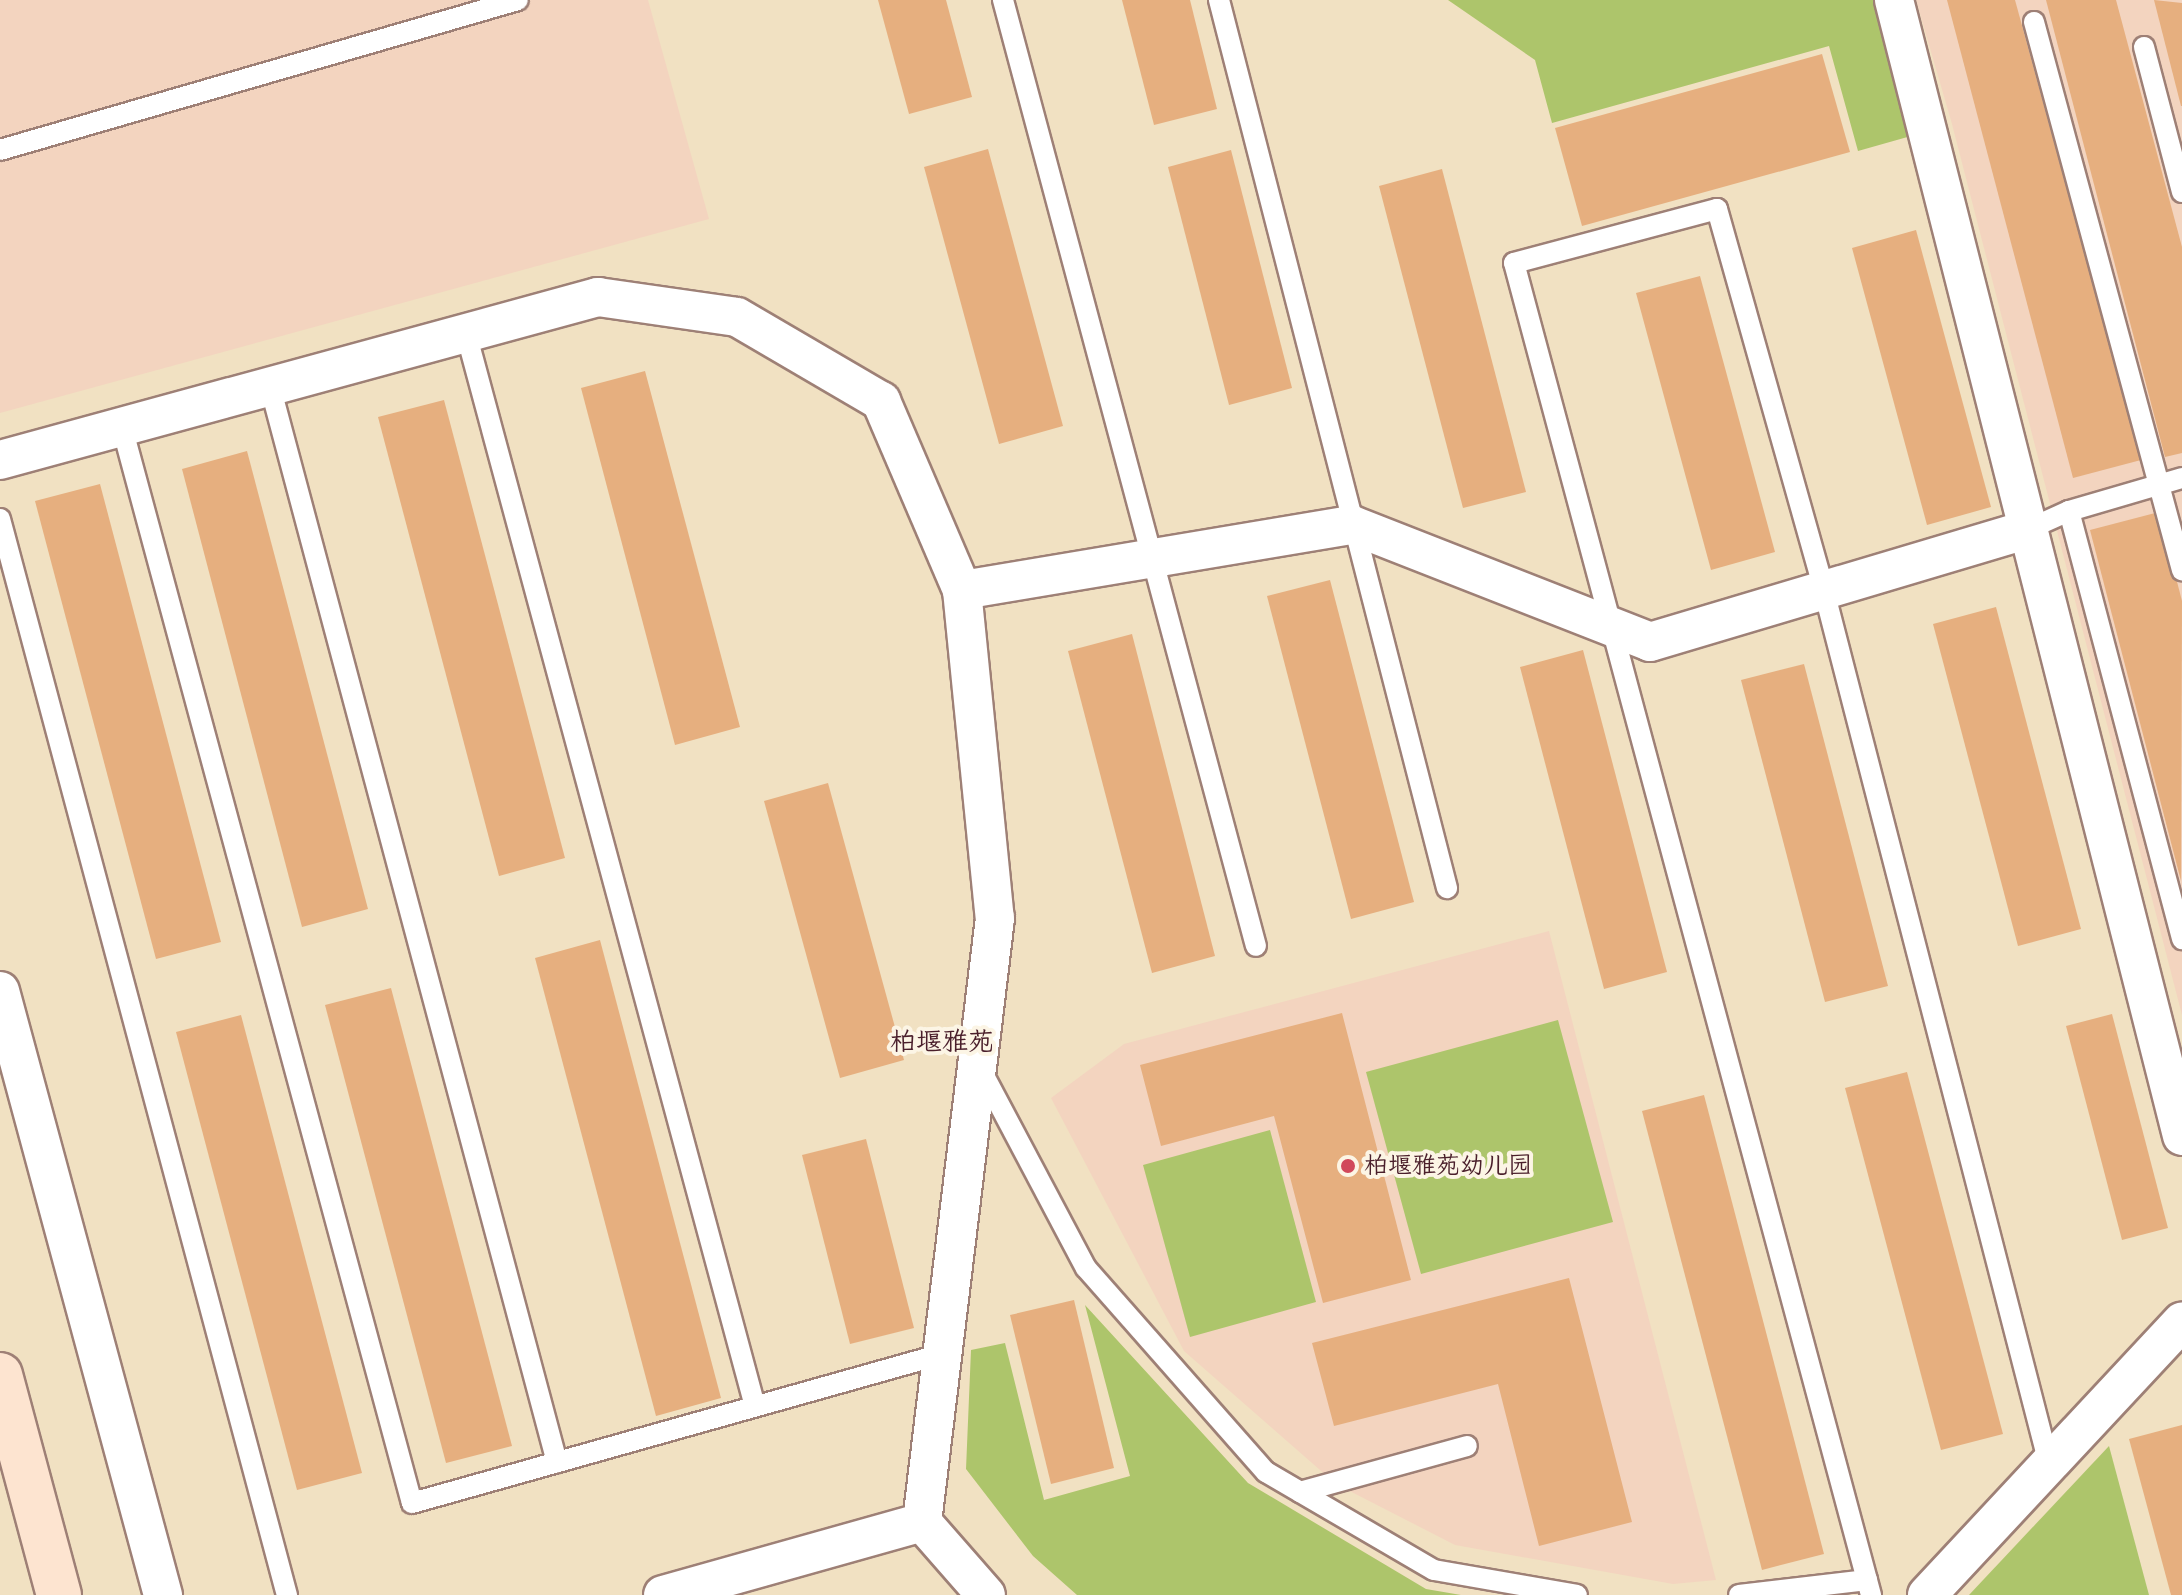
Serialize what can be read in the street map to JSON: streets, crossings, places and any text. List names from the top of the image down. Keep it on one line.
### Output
{"districts":["柏堰雅苑"],"places":["柏堰雅苑幼儿园"]}
